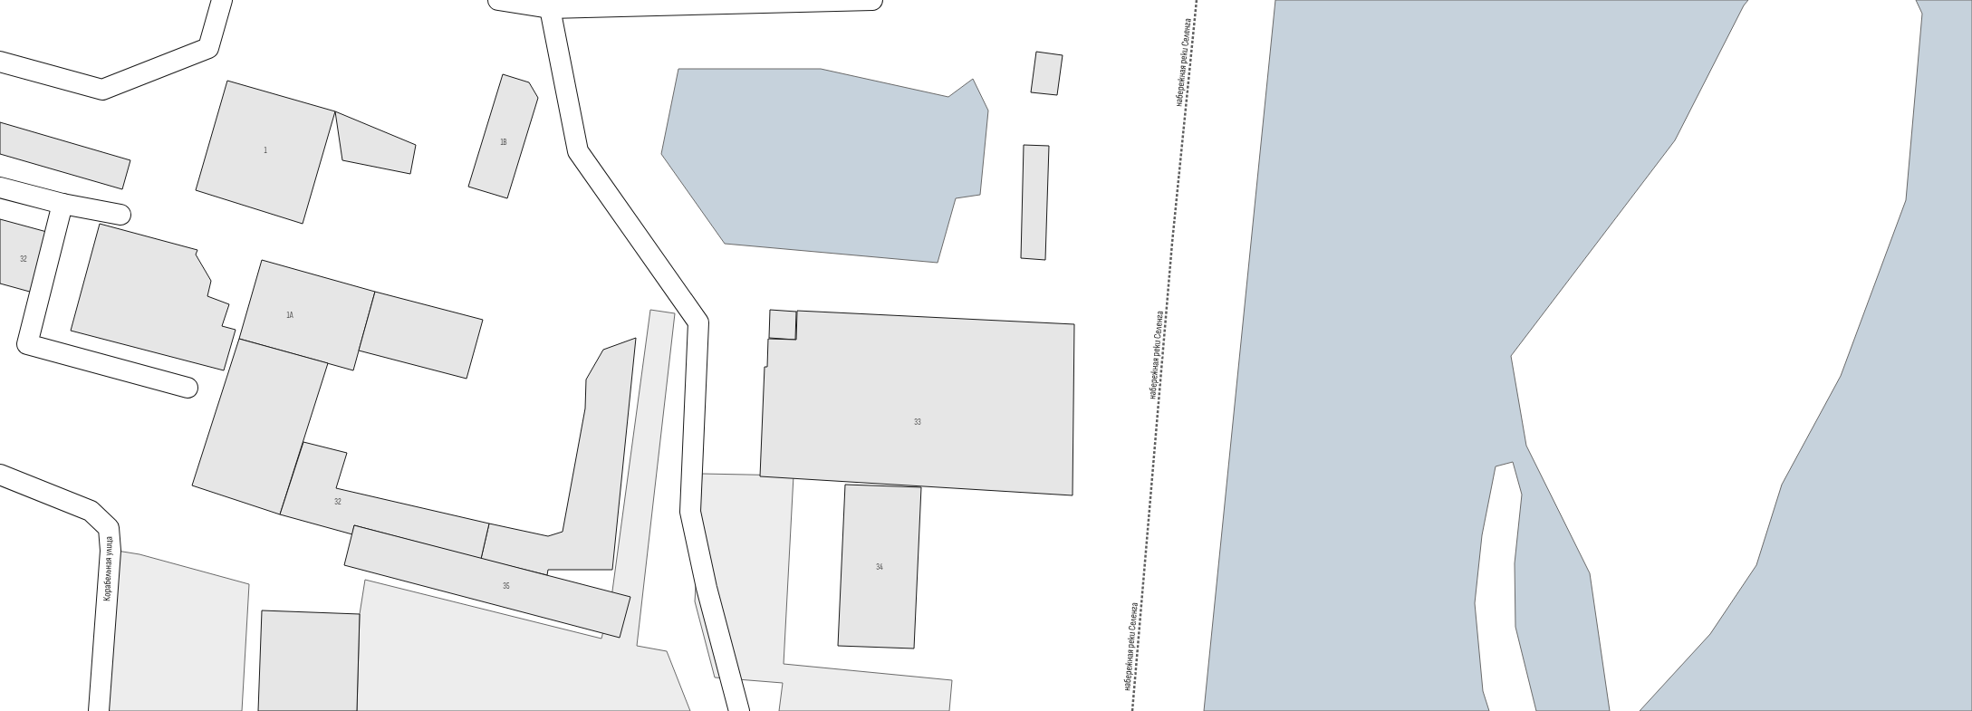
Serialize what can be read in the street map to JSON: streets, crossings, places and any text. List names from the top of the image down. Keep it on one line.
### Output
{"streets":{"street":["Корабельная улица"],"path":["набережная реки Селенга"]},"house_numbers":["1В","1","32","1А","33","32","34","35"]}
